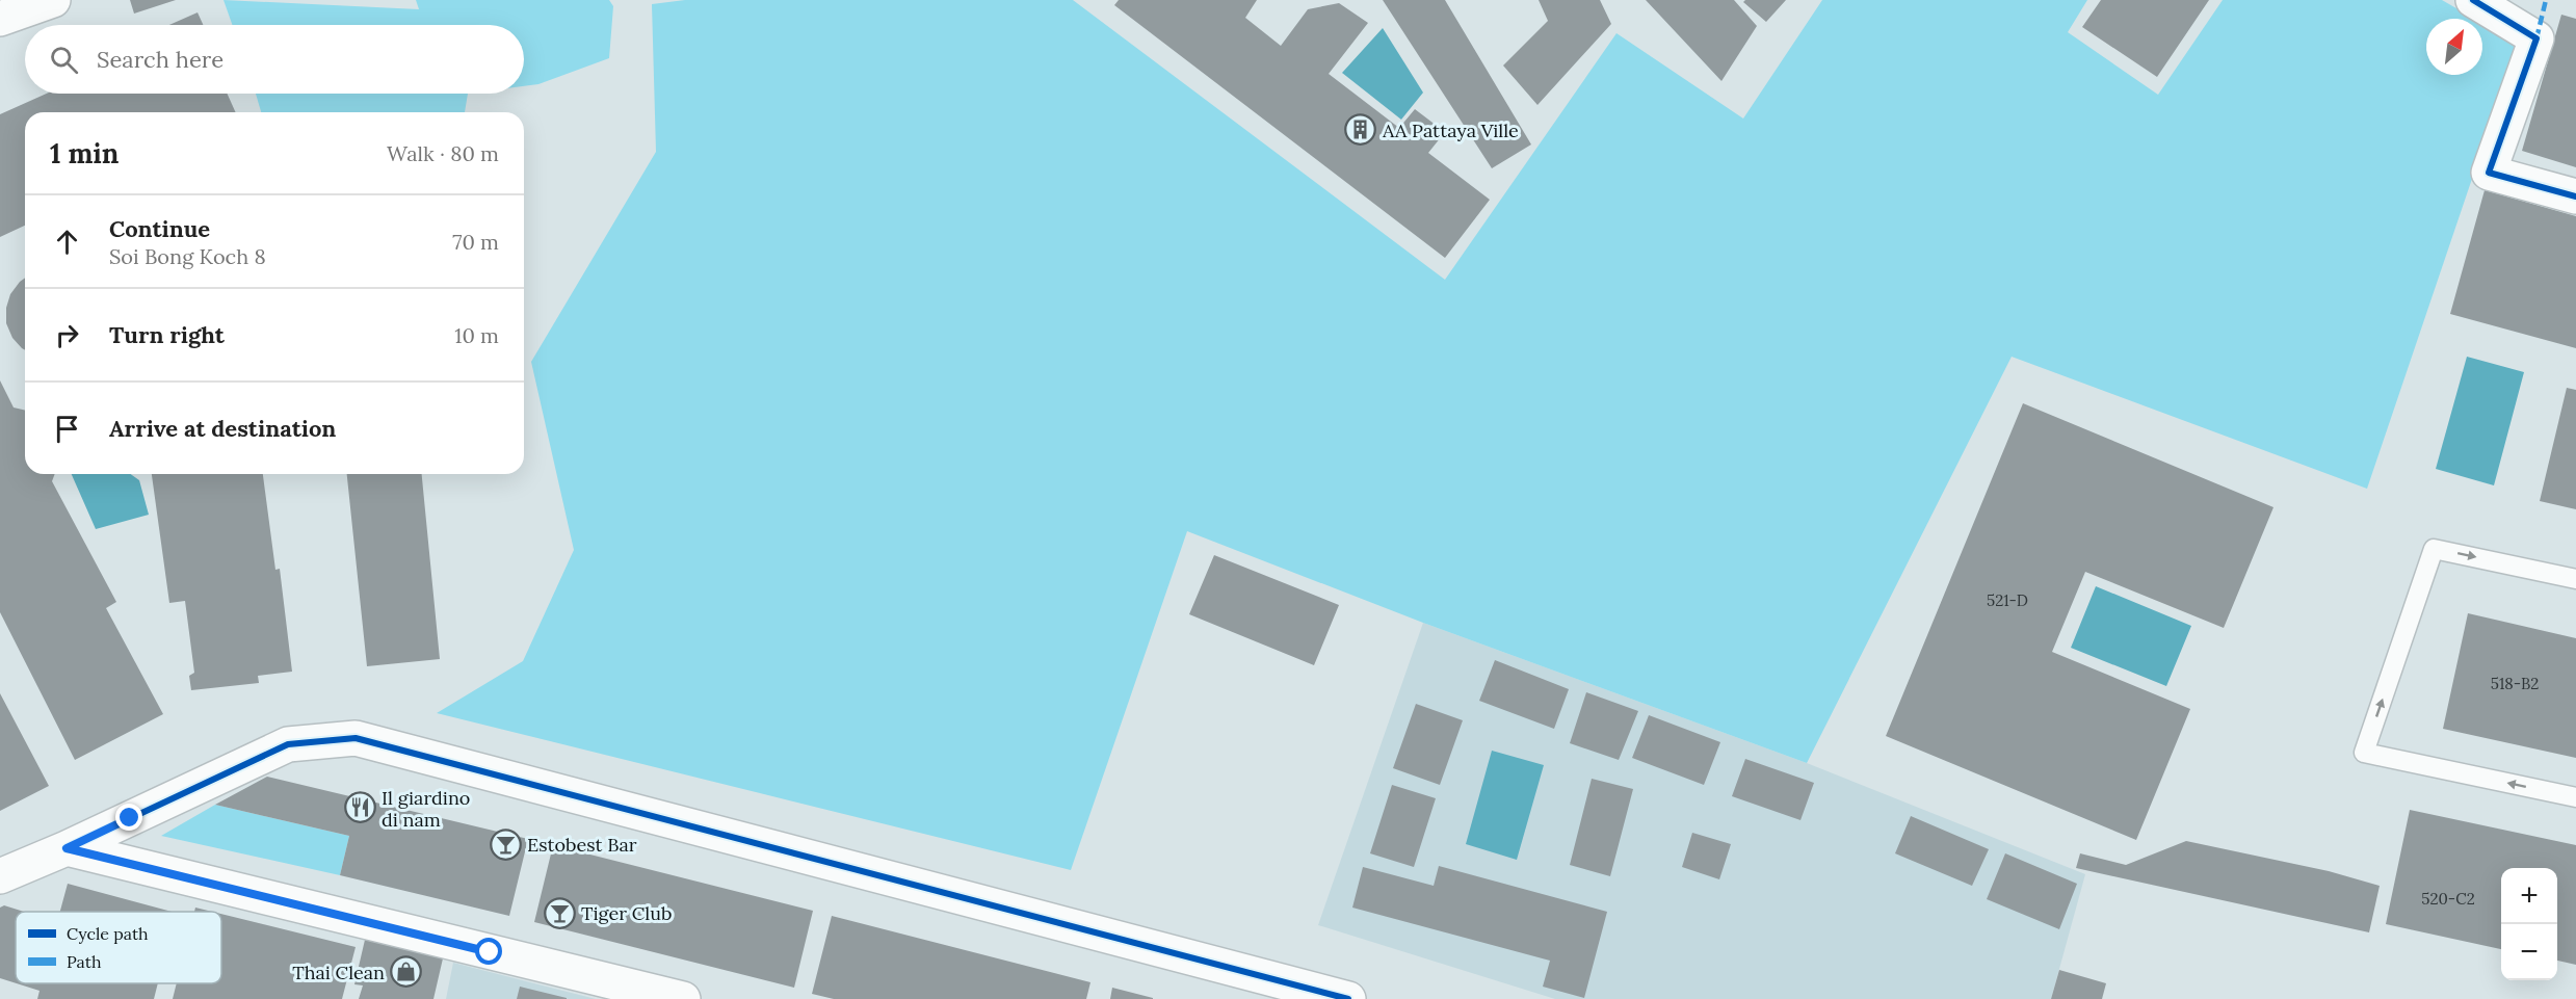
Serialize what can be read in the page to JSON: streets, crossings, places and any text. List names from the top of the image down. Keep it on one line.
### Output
{"places":{"building":["AA Pattaya Ville"],"restaurant":["Il giardino di nam"],"bar":["Estobest Bar","Tiger Club"],"shop":["Thai Clean"]},"house_numbers":["521-D","518-B2","520-C2"],"legend":["Cycle path","Path"],"north":"top right","page":{"search":"Search here","heading":["1 min","Walk · 80 m"],"list":[["Continue","Soi Bong Koch 8","70 m"],["Turn right","10 m"],"Arrive at destination"],"map_buttons":["+","−"]}}
